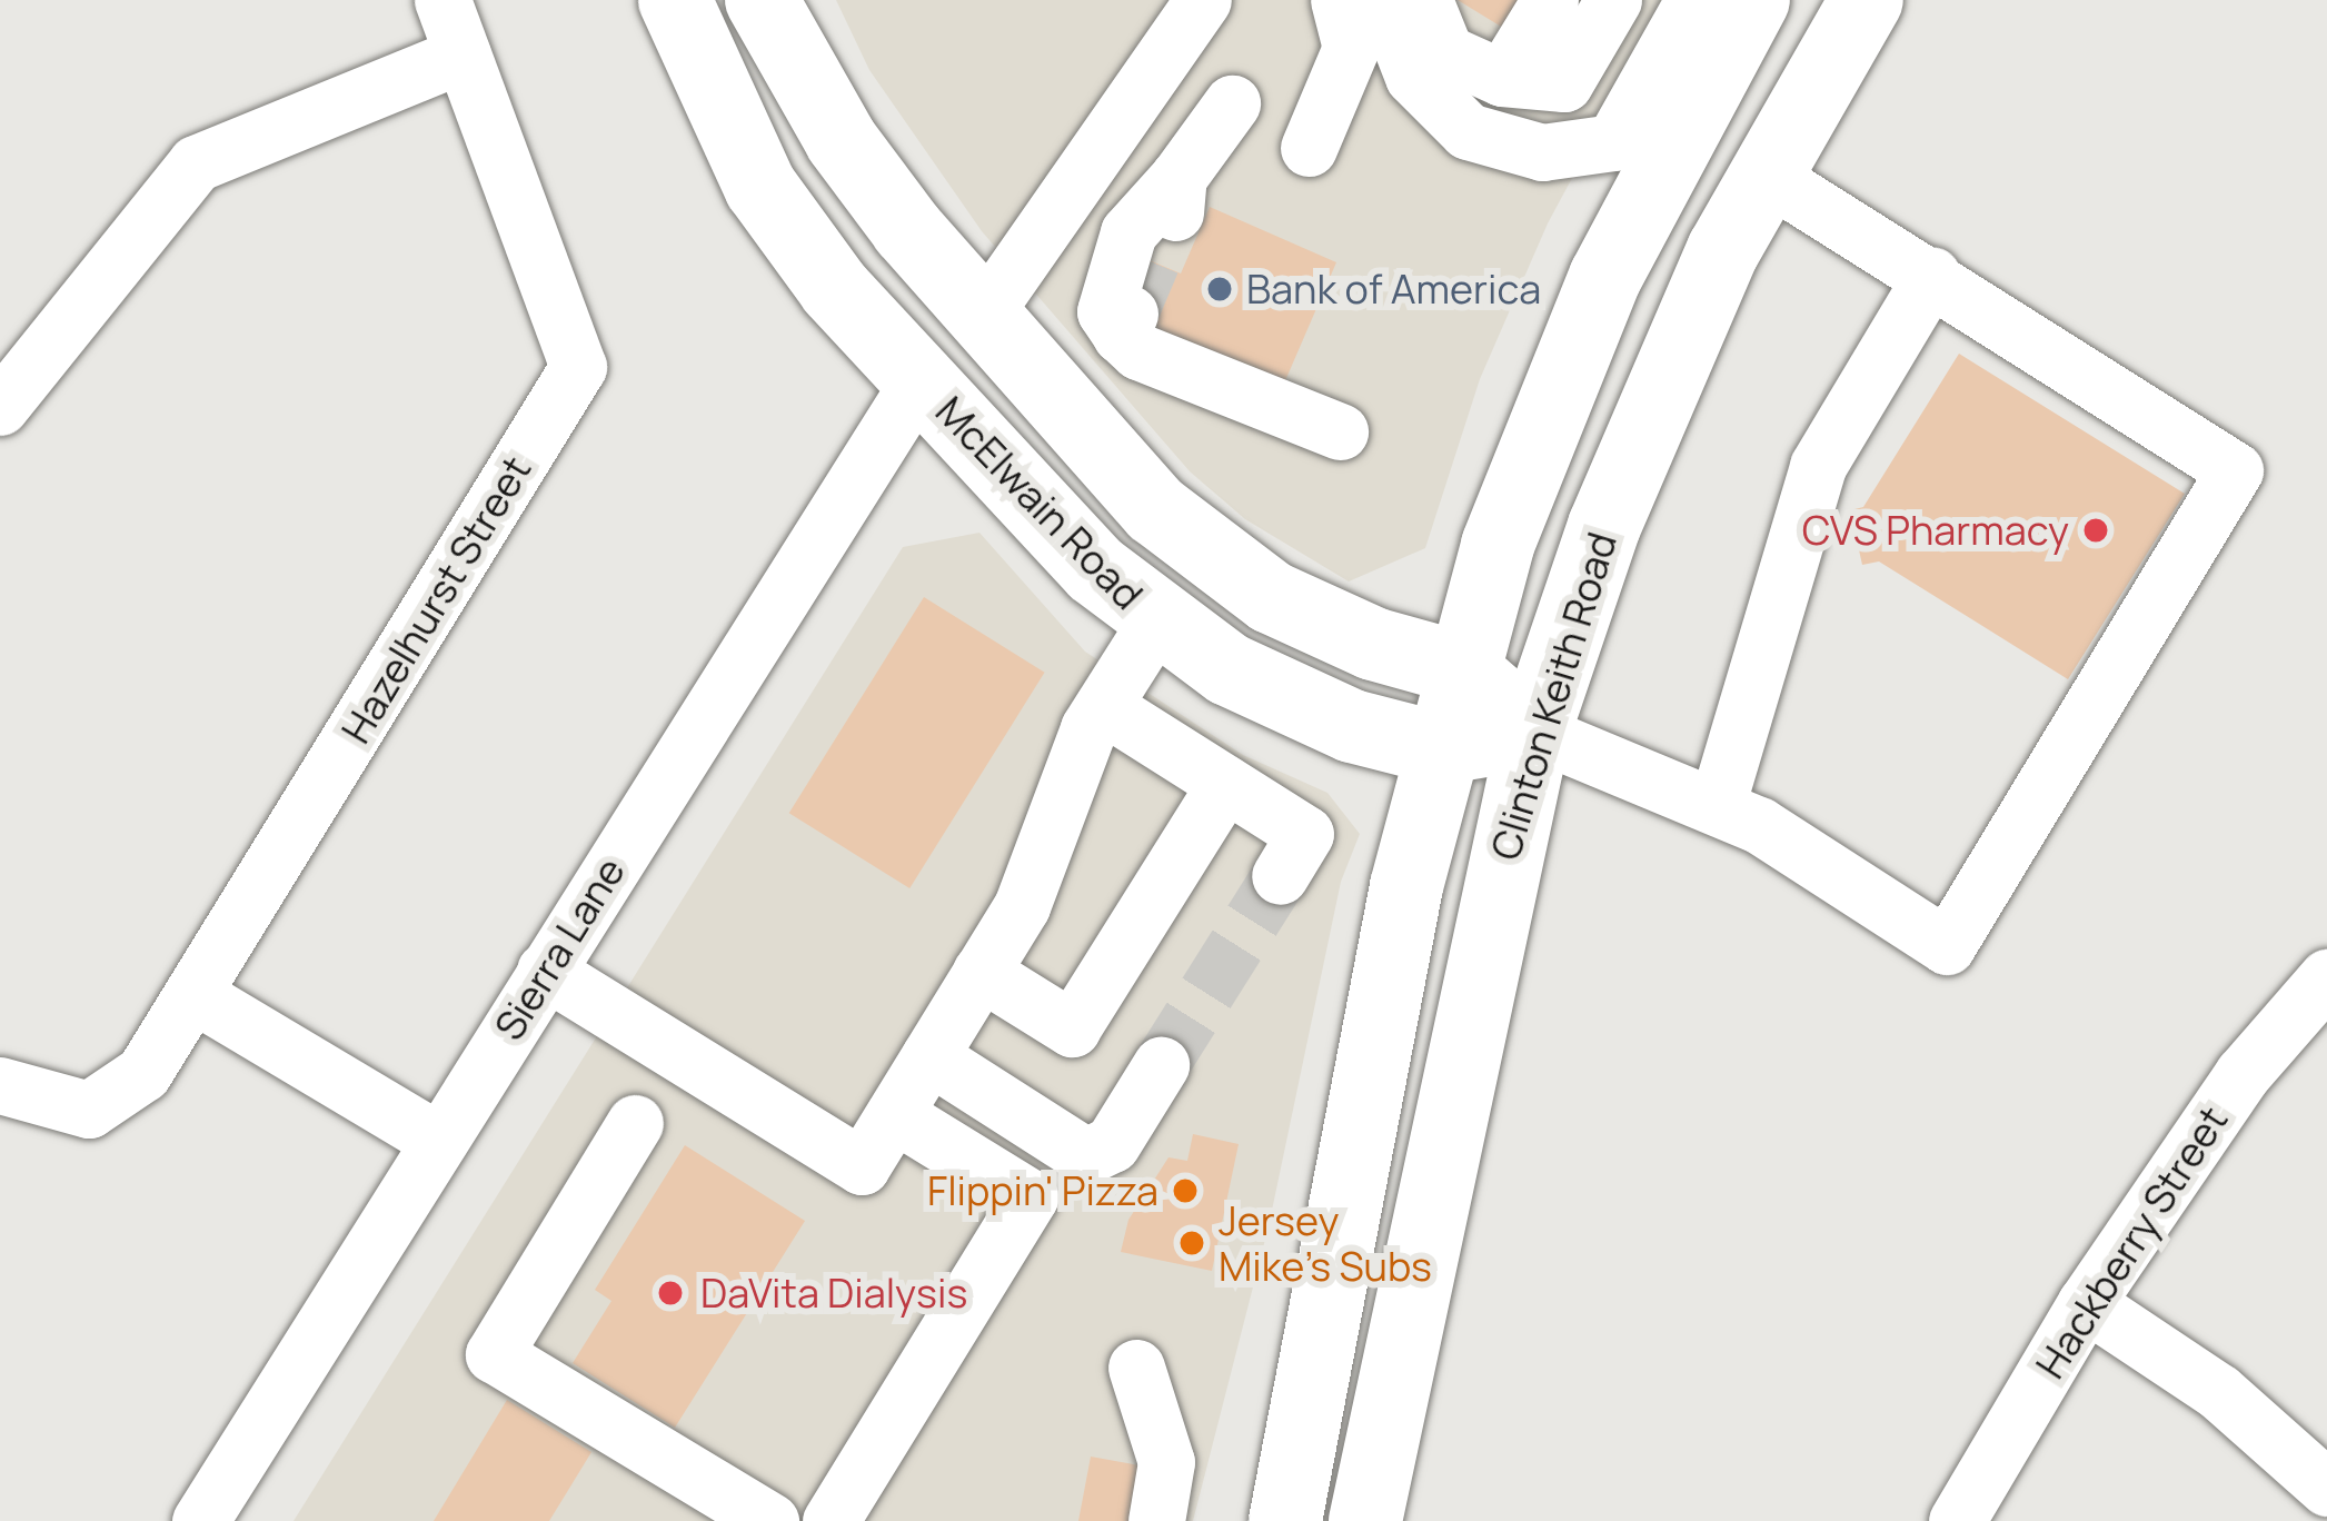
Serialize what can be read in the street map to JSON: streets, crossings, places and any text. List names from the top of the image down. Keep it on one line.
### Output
{"streets":{"main road":["McElwain Road","Clinton Keith Road"],"street":["Hazelhurst Street","Sierra Lane","Hackberry Street"]},"crossings":[["McElwain Road","Clinton Keith Road"],["McElwain Road","Sierra Lane"]],"places":["Bank of America","CVS Pharmacy","Flippin' Pizza","Jersey Mike's Subs","DaVita Dialysis"]}
